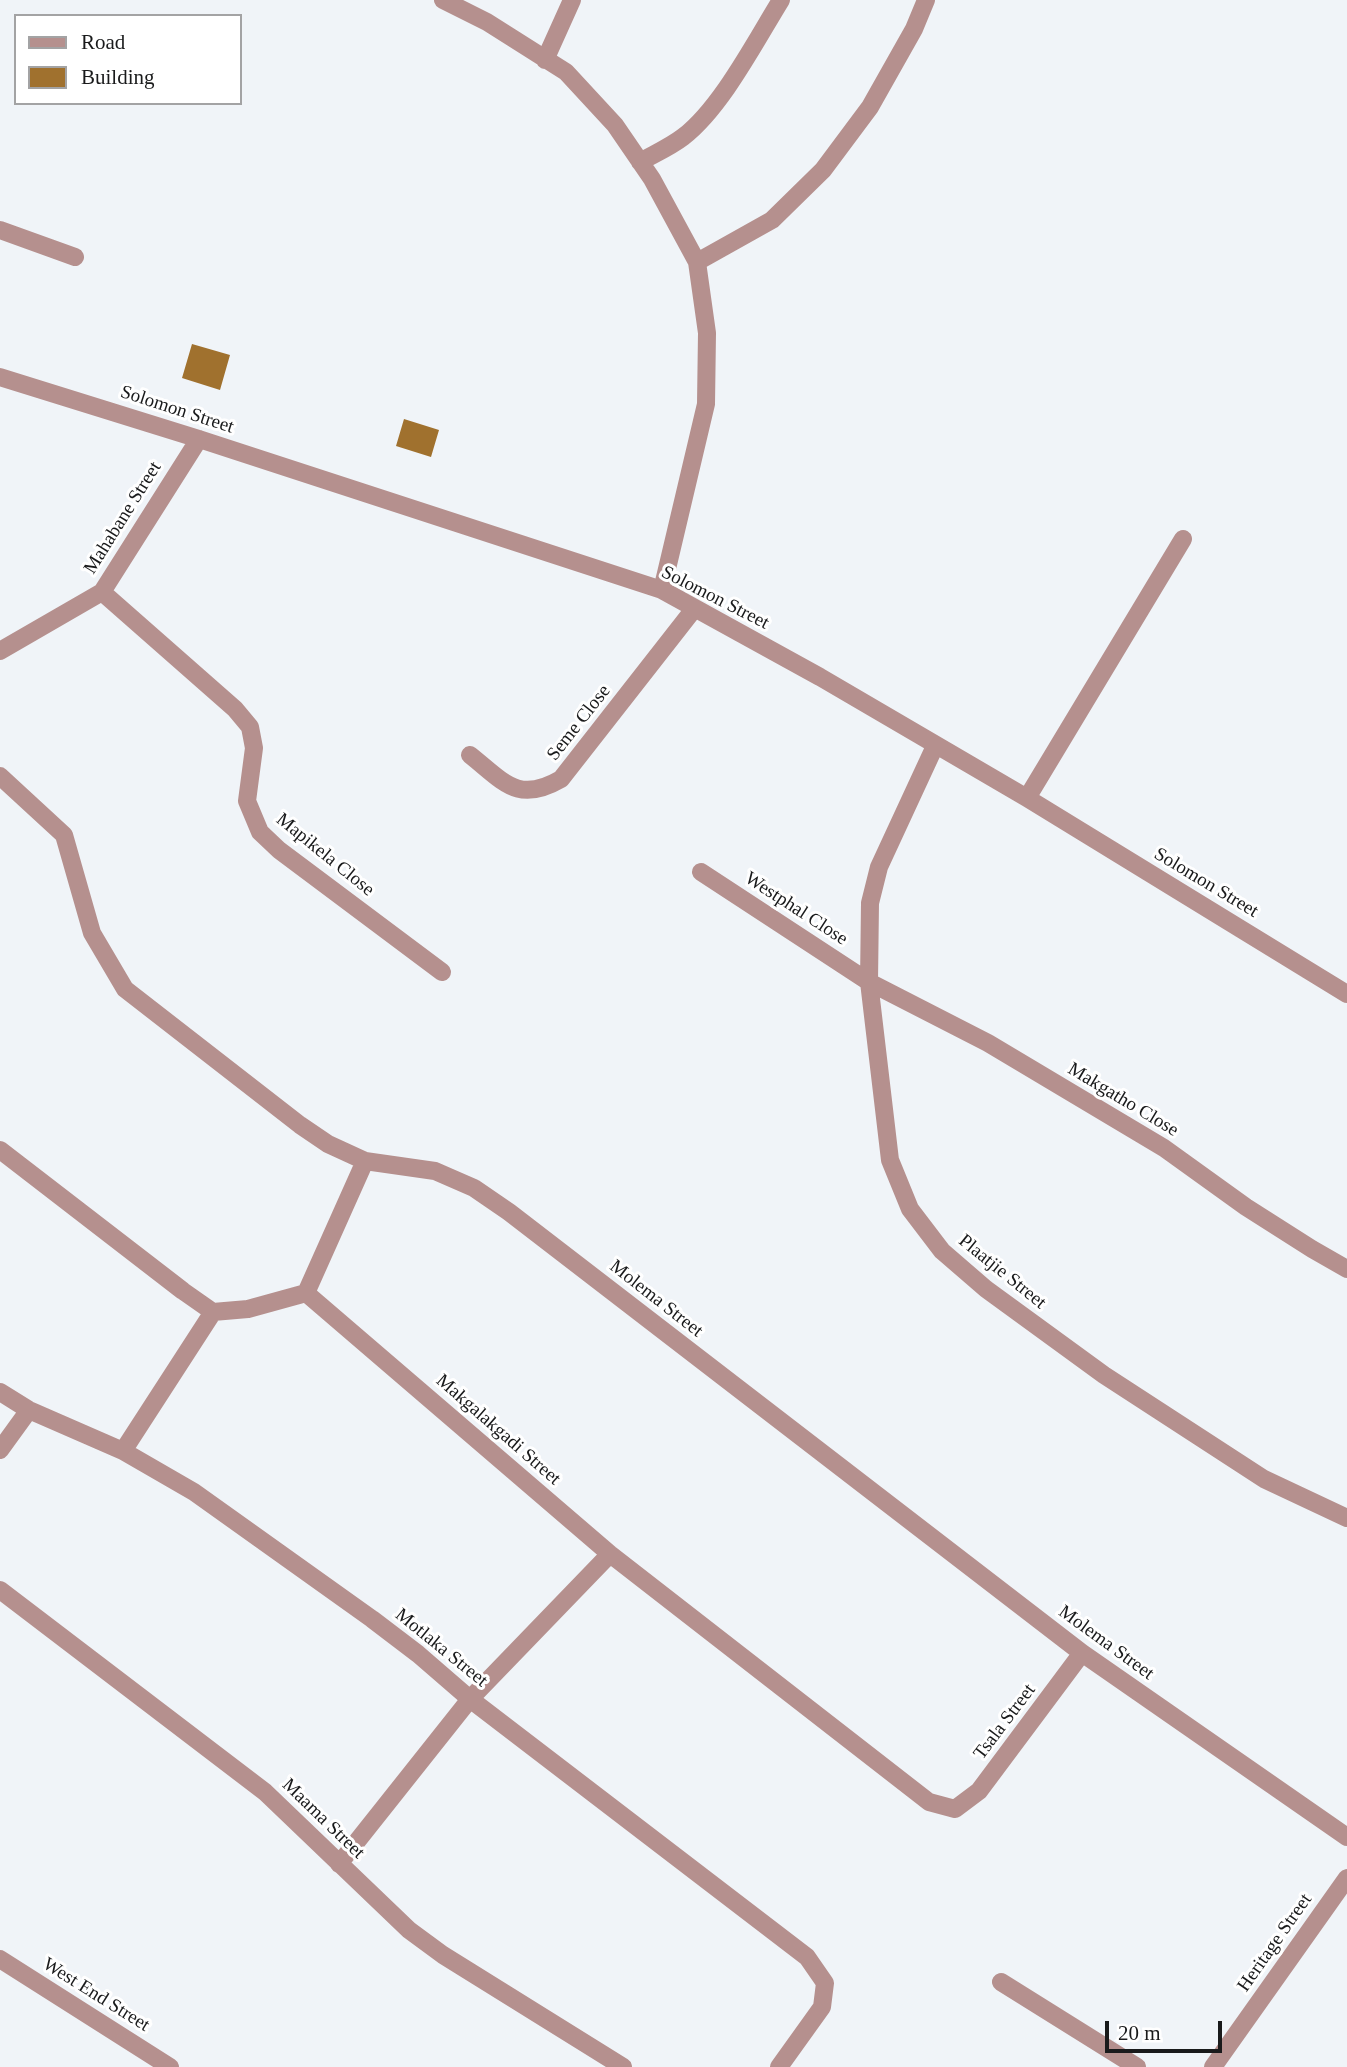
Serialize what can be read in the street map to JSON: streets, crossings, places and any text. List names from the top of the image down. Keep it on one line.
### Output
{"streets":{"street":["Solomon Street","Mahabane Street","Seme Close","Mapikela Close","Westphal Close","Makgatho Close","Plaatjie Street","Molema Street","Makgalakgadi Street","Motlaka Street","Tsala Street","Maama Street","Heritage Street","West End Street"]},"crossings":[["Solomon Street","Mahabane Street"],["Solomon Street","Seme Close"],["Solomon Street","Plaatjie Street"],["Mahabane Street","Mapikela Close"],["Westphal Close","Makgatho Close"],["Westphal Close","Plaatjie Street"],["Makgatho Close","Plaatjie Street"],["Molema Street","Tsala Street"],["Makgalakgadi Street","Tsala Street"]],"legend":["Road","Building"],"scale_bar":"20 m"}
